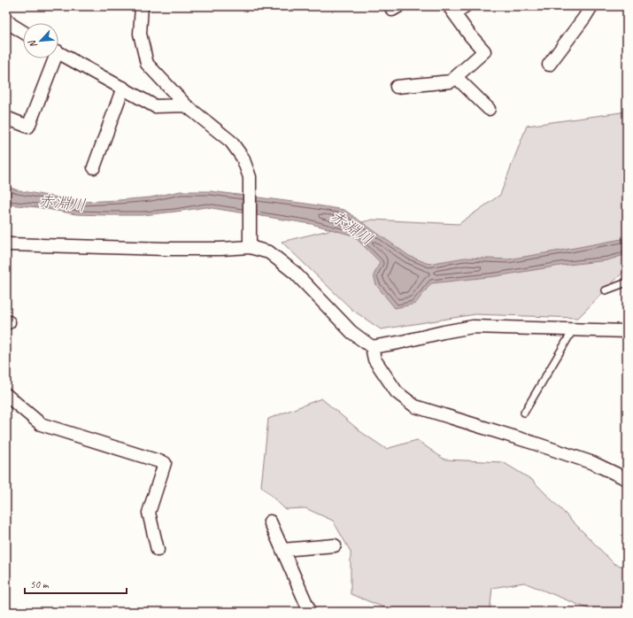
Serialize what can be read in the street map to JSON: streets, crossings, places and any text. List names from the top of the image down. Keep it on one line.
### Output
{"water":["赤淵川"],"scale_bar":"50 m","north":"bottom left"}
